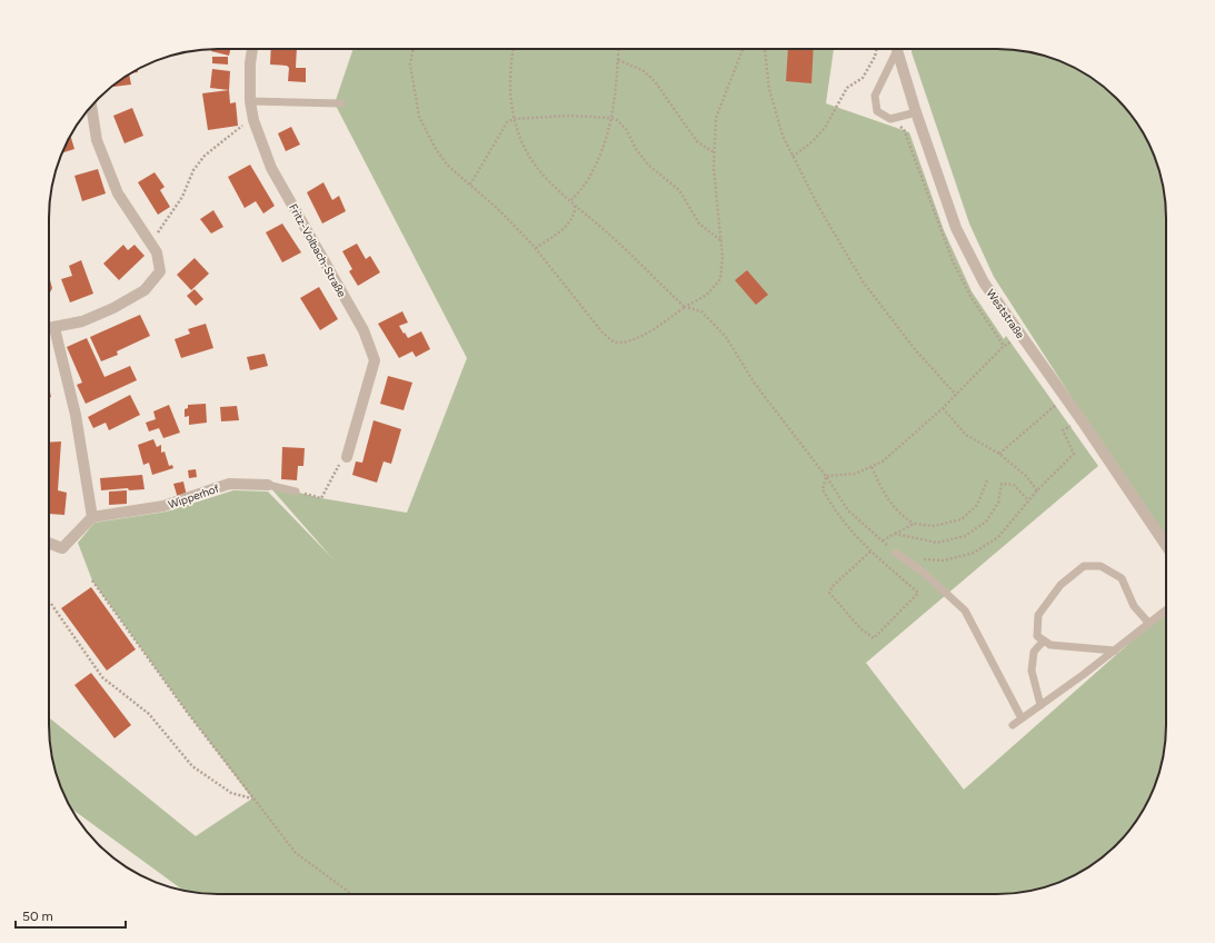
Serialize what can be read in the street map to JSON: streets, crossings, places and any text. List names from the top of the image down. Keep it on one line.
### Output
{"streets":{"street":["Fritz-Volbach-Straße","Weststraße","Wipperhof"]},"scale_bar":"50 m"}
